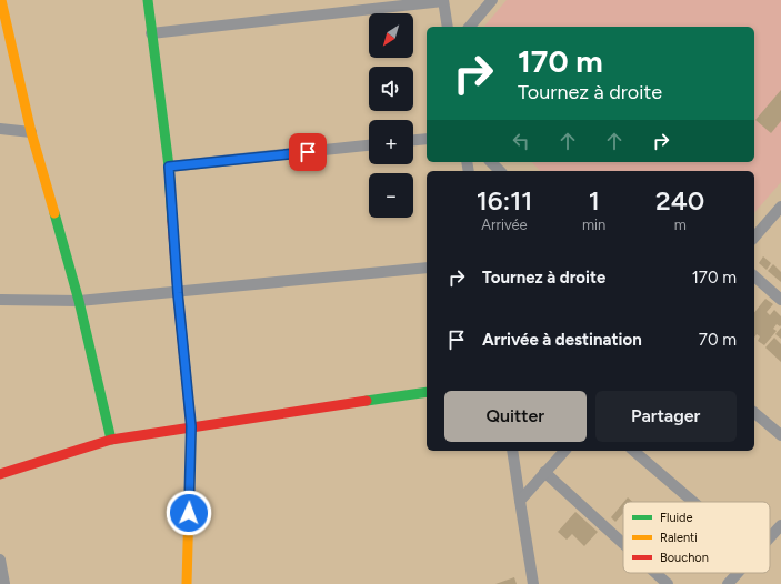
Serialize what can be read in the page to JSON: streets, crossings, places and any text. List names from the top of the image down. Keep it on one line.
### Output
{"legend":["Fluide","Ralenti","Bouchon"],"north":"bottom left","page":{"map_buttons":["+","−"],"turn":["170 m","Tournez à droite"],"eta":["16:11","Arrivée","1","min","240","m"],"list":[{"name":"Tournez à droite","value":"170 m"},{"name":"Arrivée à destination","value":"70 m"}],"buttons":["Quitter","Partager"]}}
